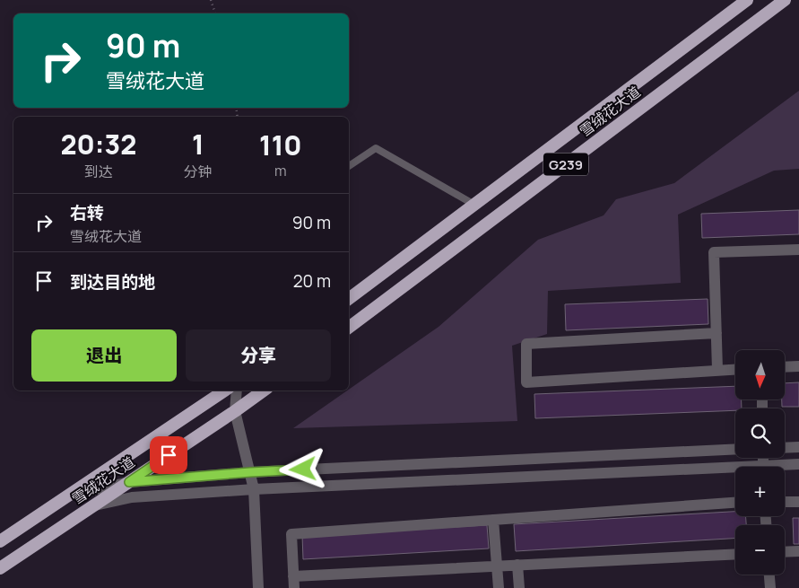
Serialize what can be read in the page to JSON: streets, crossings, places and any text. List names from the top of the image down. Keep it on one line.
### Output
{"streets":{"highway":["雪绒花大道","G239"]},"north":"bottom","page":{"turn":["90 m","雪绒花大道"],"eta":["20:32","到达","1","分钟","110","m"],"list":[{"name":"右转","note":"雪绒花大道","value":"90 m"},{"name":"到达目的地","value":"20 m"}],"buttons":["退出","分享"],"map_buttons":["+","−"]}}
